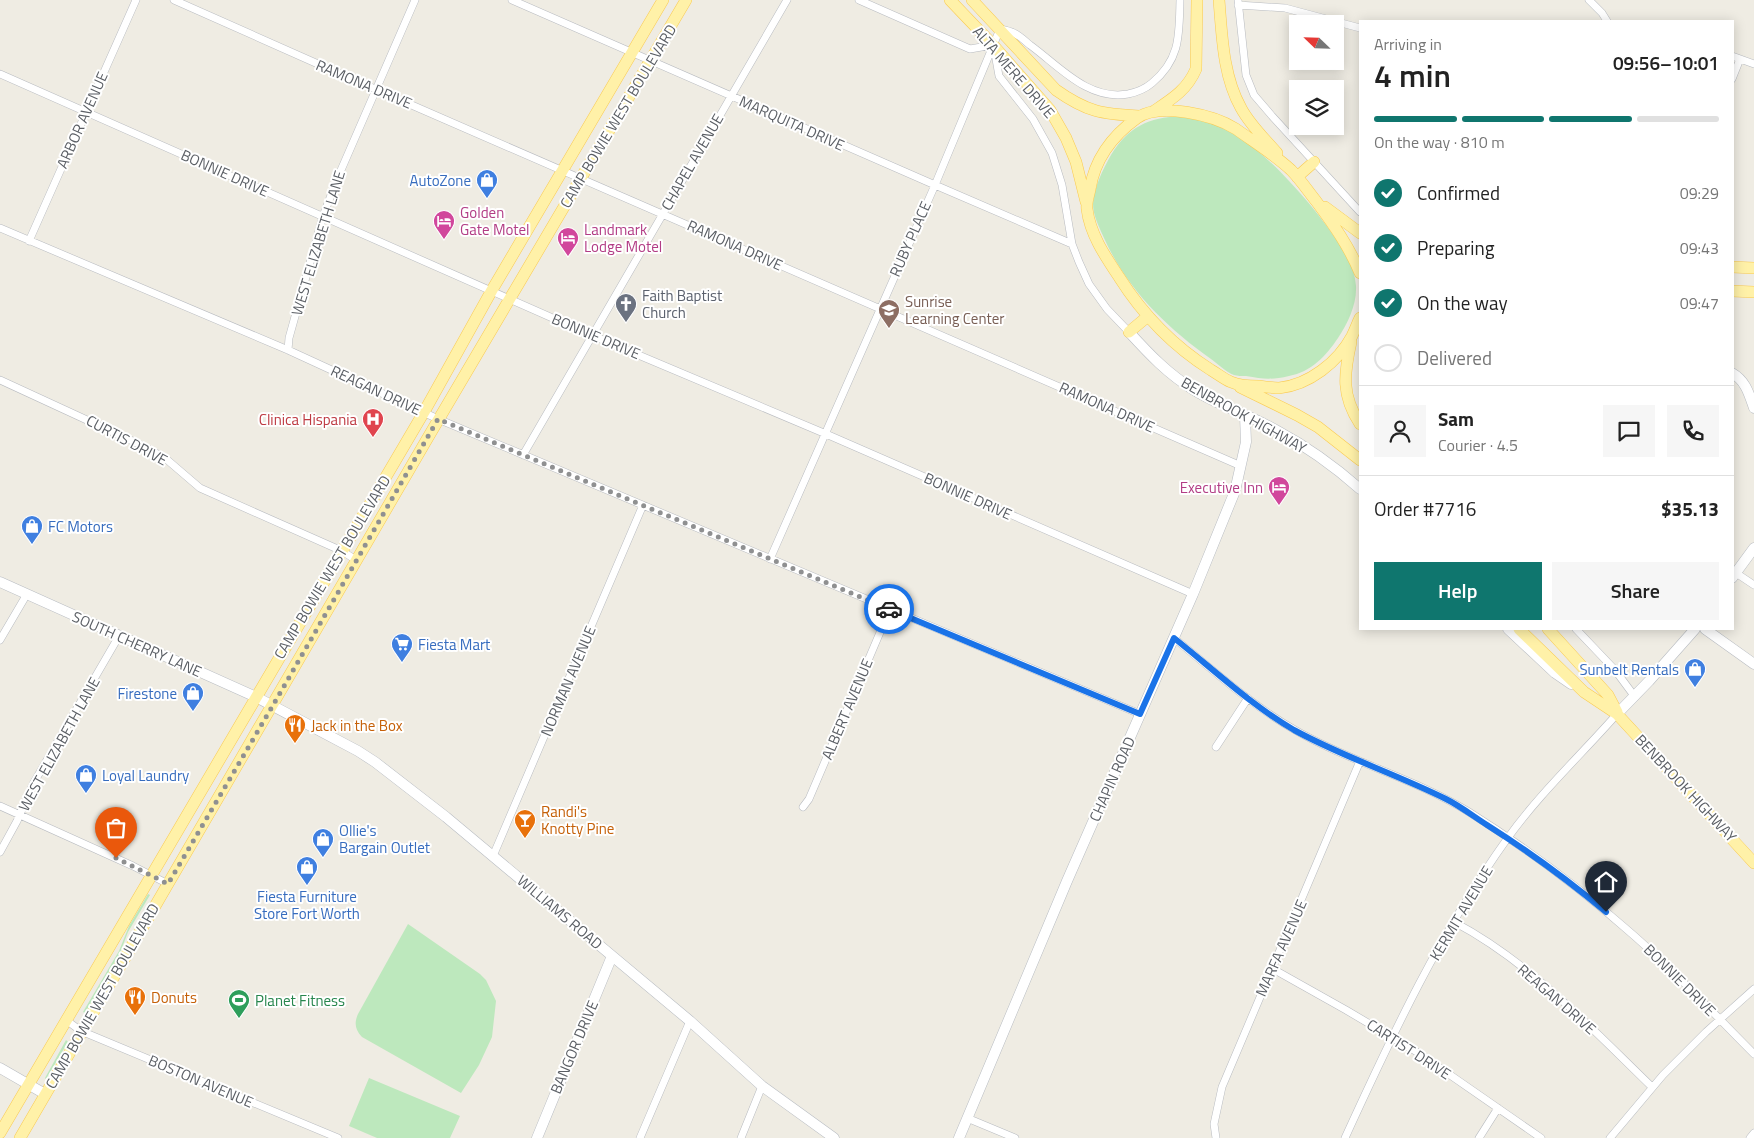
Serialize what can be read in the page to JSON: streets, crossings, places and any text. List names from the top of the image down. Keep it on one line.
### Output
{"streets":{"main road":["ALTA MERE DRIVE","CAMP BOWIE WEST BOULEVARD","BENBROOK HIGHWAY"],"street":["RAMONA DRIVE","ARBOR AVENUE","MARQUITA DRIVE","CHAPEL AVENUE","BONNIE DRIVE","RUBY PLACE","WEST ELIZABETH LANE","REAGAN DRIVE","CURTIS DRIVE","SOUTH CHERRY LANE","NORMAN AVENUE","ALBERT AVENUE","CHAPIN ROAD","WILLIAMS ROAD","KERMIT AVENUE","MARFA AVENUE","BANGOR DRIVE","CARTIST DRIVE","BOSTON AVENUE"]},"crossings":[["ALTA MERE DRIVE","RUBY PLACE"],["ALTA MERE DRIVE","BENBROOK HIGHWAY"],["RAMONA DRIVE","CAMP BOWIE WEST BOULEVARD"],["RAMONA DRIVE","CHAPEL AVENUE"],["RAMONA DRIVE","RUBY PLACE"],["RAMONA DRIVE","WEST ELIZABETH LANE"],["RAMONA DRIVE","CHAPIN ROAD"],["CAMP BOWIE WEST BOULEVARD","MARQUITA DRIVE"],["CAMP BOWIE WEST BOULEVARD","BONNIE DRIVE"],["CAMP BOWIE WEST BOULEVARD","REAGAN DRIVE"],["CAMP BOWIE WEST BOULEVARD","CURTIS DRIVE"],["CAMP BOWIE WEST BOULEVARD","SOUTH CHERRY LANE"],["CAMP BOWIE WEST BOULEVARD","WILLIAMS ROAD"],["CAMP BOWIE WEST BOULEVARD","BOSTON AVENUE"],["ARBOR AVENUE","BONNIE DRIVE"],["ARBOR AVENUE","REAGAN DRIVE"],["MARQUITA DRIVE","CHAPEL AVENUE"],["MARQUITA DRIVE","RUBY PLACE"],["MARQUITA DRIVE","BENBROOK HIGHWAY"],["CHAPEL AVENUE","BONNIE DRIVE"],["CHAPEL AVENUE","REAGAN DRIVE"],["BONNIE DRIVE","RUBY PLACE"],["BONNIE DRIVE","WEST ELIZABETH LANE"],["BONNIE DRIVE","CHAPIN ROAD"],["BONNIE DRIVE","KERMIT AVENUE"],["BONNIE DRIVE","MARFA AVENUE"],["RUBY PLACE","REAGAN DRIVE"],["RUBY PLACE","BENBROOK HIGHWAY"],["WEST ELIZABETH LANE","REAGAN DRIVE"],["WEST ELIZABETH LANE","SOUTH CHERRY LANE"],["REAGAN DRIVE","NORMAN AVENUE"],["REAGAN DRIVE","ALBERT AVENUE"],["REAGAN DRIVE","CHAPIN ROAD"],["REAGAN DRIVE","KERMIT AVENUE"],["BENBROOK HIGHWAY","CHAPIN ROAD"],["BENBROOK HIGHWAY","KERMIT AVENUE"],["SOUTH CHERRY LANE","WILLIAMS ROAD"],["NORMAN AVENUE","WILLIAMS ROAD"],["WILLIAMS ROAD","BANGOR DRIVE"],["KERMIT AVENUE","CARTIST DRIVE"],["MARFA AVENUE","CARTIST DRIVE"]],"places":{"shop":["AutoZone","FC Motors","Sunbelt Rentals","Firestone","Loyal Laundry","Ollie's Bargain Outlet","Fiesta Furniture Store Fort Worth"],"hotel":["Golden Gate Motel","Landmark Lodge Motel","Executive Inn"],"church":["Faith Baptist Church"],"school or university":["Sunrise Learning Center"],"hospital":["Clinica Hispania"],"supermarket":["Fiesta Mart"],"restaurant":["Jack in the Box","Donuts"],"bar":["Randi's Knotty Pine"],"sports":["Planet Fitness"]},"north":"top left","page":{"heading":["4 min","Arriving in","09:56–10:01"],"panel":["Sam","Courier · 4.5","Order #7716","$35.13"],"bar":"On the way · 810 m","list":[["Confirmed","09:29"],["Preparing","09:43"],["On the way","09:47"],"Delivered"],"buttons":["Help","Share"]}}
